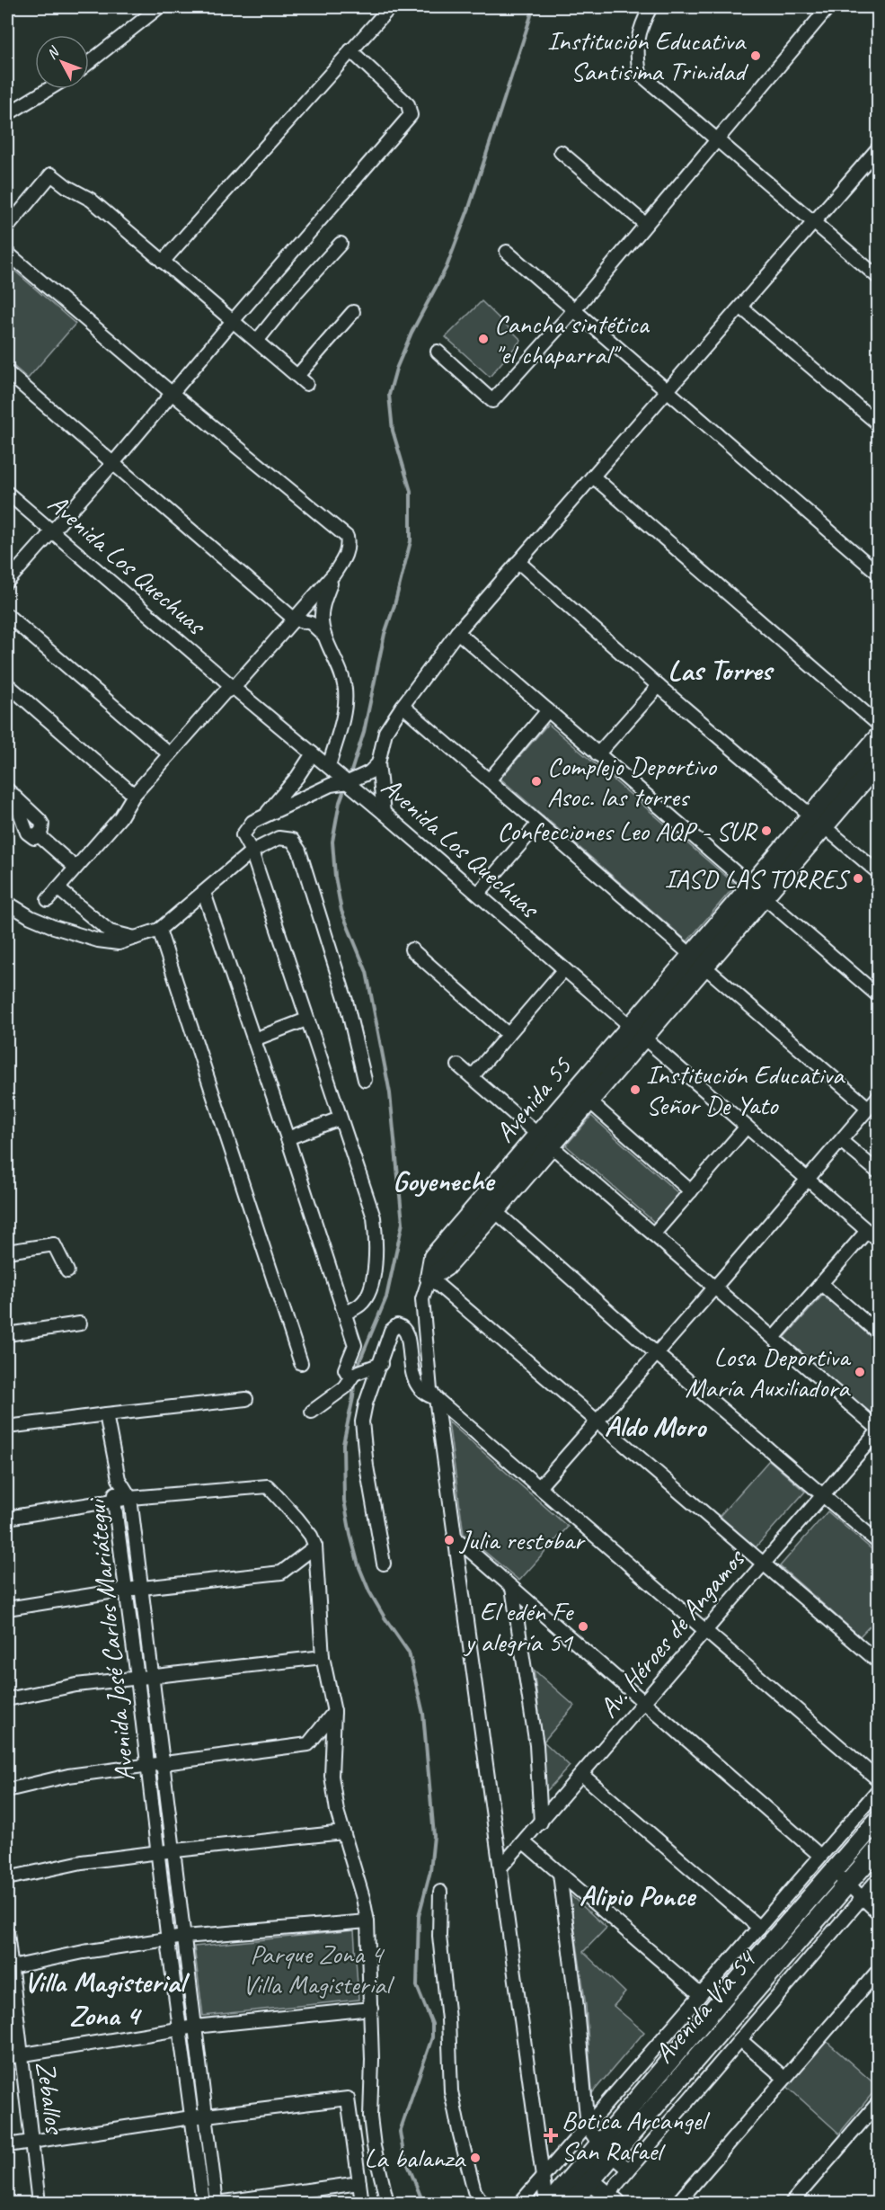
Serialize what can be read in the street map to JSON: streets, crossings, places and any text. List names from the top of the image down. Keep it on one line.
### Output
{"streets":{"street":["Avenida Los Quechuas","Avenida 55","Av. Héroes de Angamos","Avenida José Carlos Mariátegui","Avenida Vía 54","Zeballos"]},"crossings":[["Avenida Los Quechuas","Avenida 55"]],"districts":["Las Torres","Goyeneche","Aldo Moro","Alipio Ponce","Villa Magisterial Zona 4"],"parks":["Parque Zona 4 Villa Magisterial"],"places":{"other":["Institución Educativa Santisima Trinidad","Cancha sintética \"el chaparral\"","Complejo Deportivo Asoc. las torres","Confecciones Leo AQP - SUR","IASD LAS TORRES","Institución Educativa Señor De Yato","Losa Deportiva María Auxiliadora","Julia restobar","El edén Fe y alegría 51","La balanza"],"health":["Botica Arcangel San Rafael"]},"north":"top left"}
